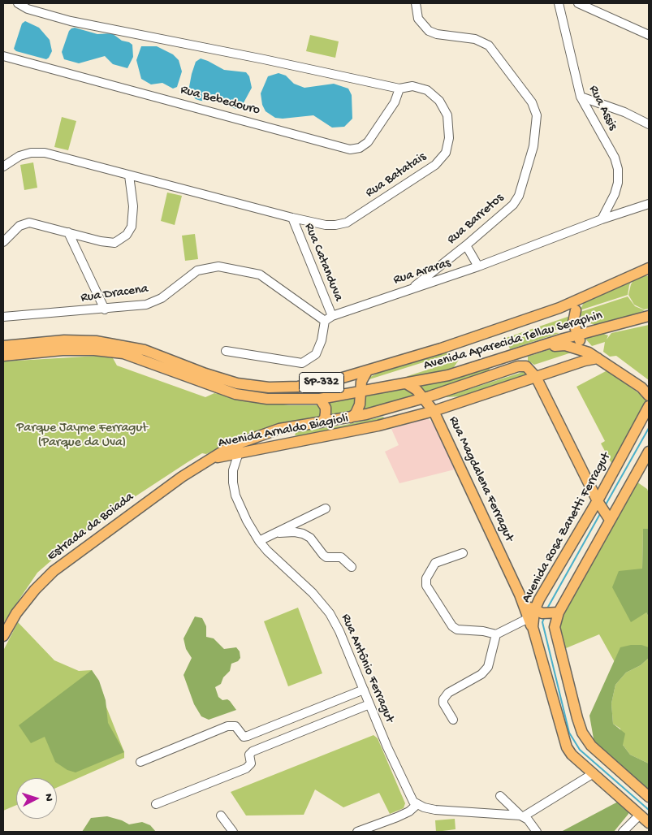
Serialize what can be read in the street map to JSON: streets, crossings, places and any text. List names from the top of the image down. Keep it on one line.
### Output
{"streets":{"main road":["Avenida Aparecida Tellau Seraphin","SP-332","Avenida Arnaldo Biagioli","Rua Magdalena Ferragut","Estrada da Boiada","Avenida Rosa Zanetti Ferragut"],"street":["Rua Bebedouro","Rua Assis","Rua Batatais","Rua Barretos","Rua Catanduva","Rua Araras","Rua Dracena","Rua Antônio Ferragut"]},"crossings":[["Rua Bebedouro","Rua Batatais"],["Rua Assis","Rua Araras"],["Rua Batatais","Rua Catanduva"],["Rua Barretos","Rua Araras"],["Rua Catanduva","Rua Araras"],["Rua Catanduva","Rua Dracena"],["Rua Araras","Rua Dracena"],["Avenida Aparecida Tellau Seraphin","Rua Magdalena Ferragut"],["Avenida Arnaldo Biagioli","Rua Magdalena Ferragut"],["Avenida Arnaldo Biagioli","Estrada da Boiada"],["Avenida Arnaldo Biagioli","Rua Antônio Ferragut"],["Rua Magdalena Ferragut","Avenida Rosa Zanetti Ferragut"]],"parks":["Parque Jayme Ferragut (Parque da Uva)"],"north":"right"}
